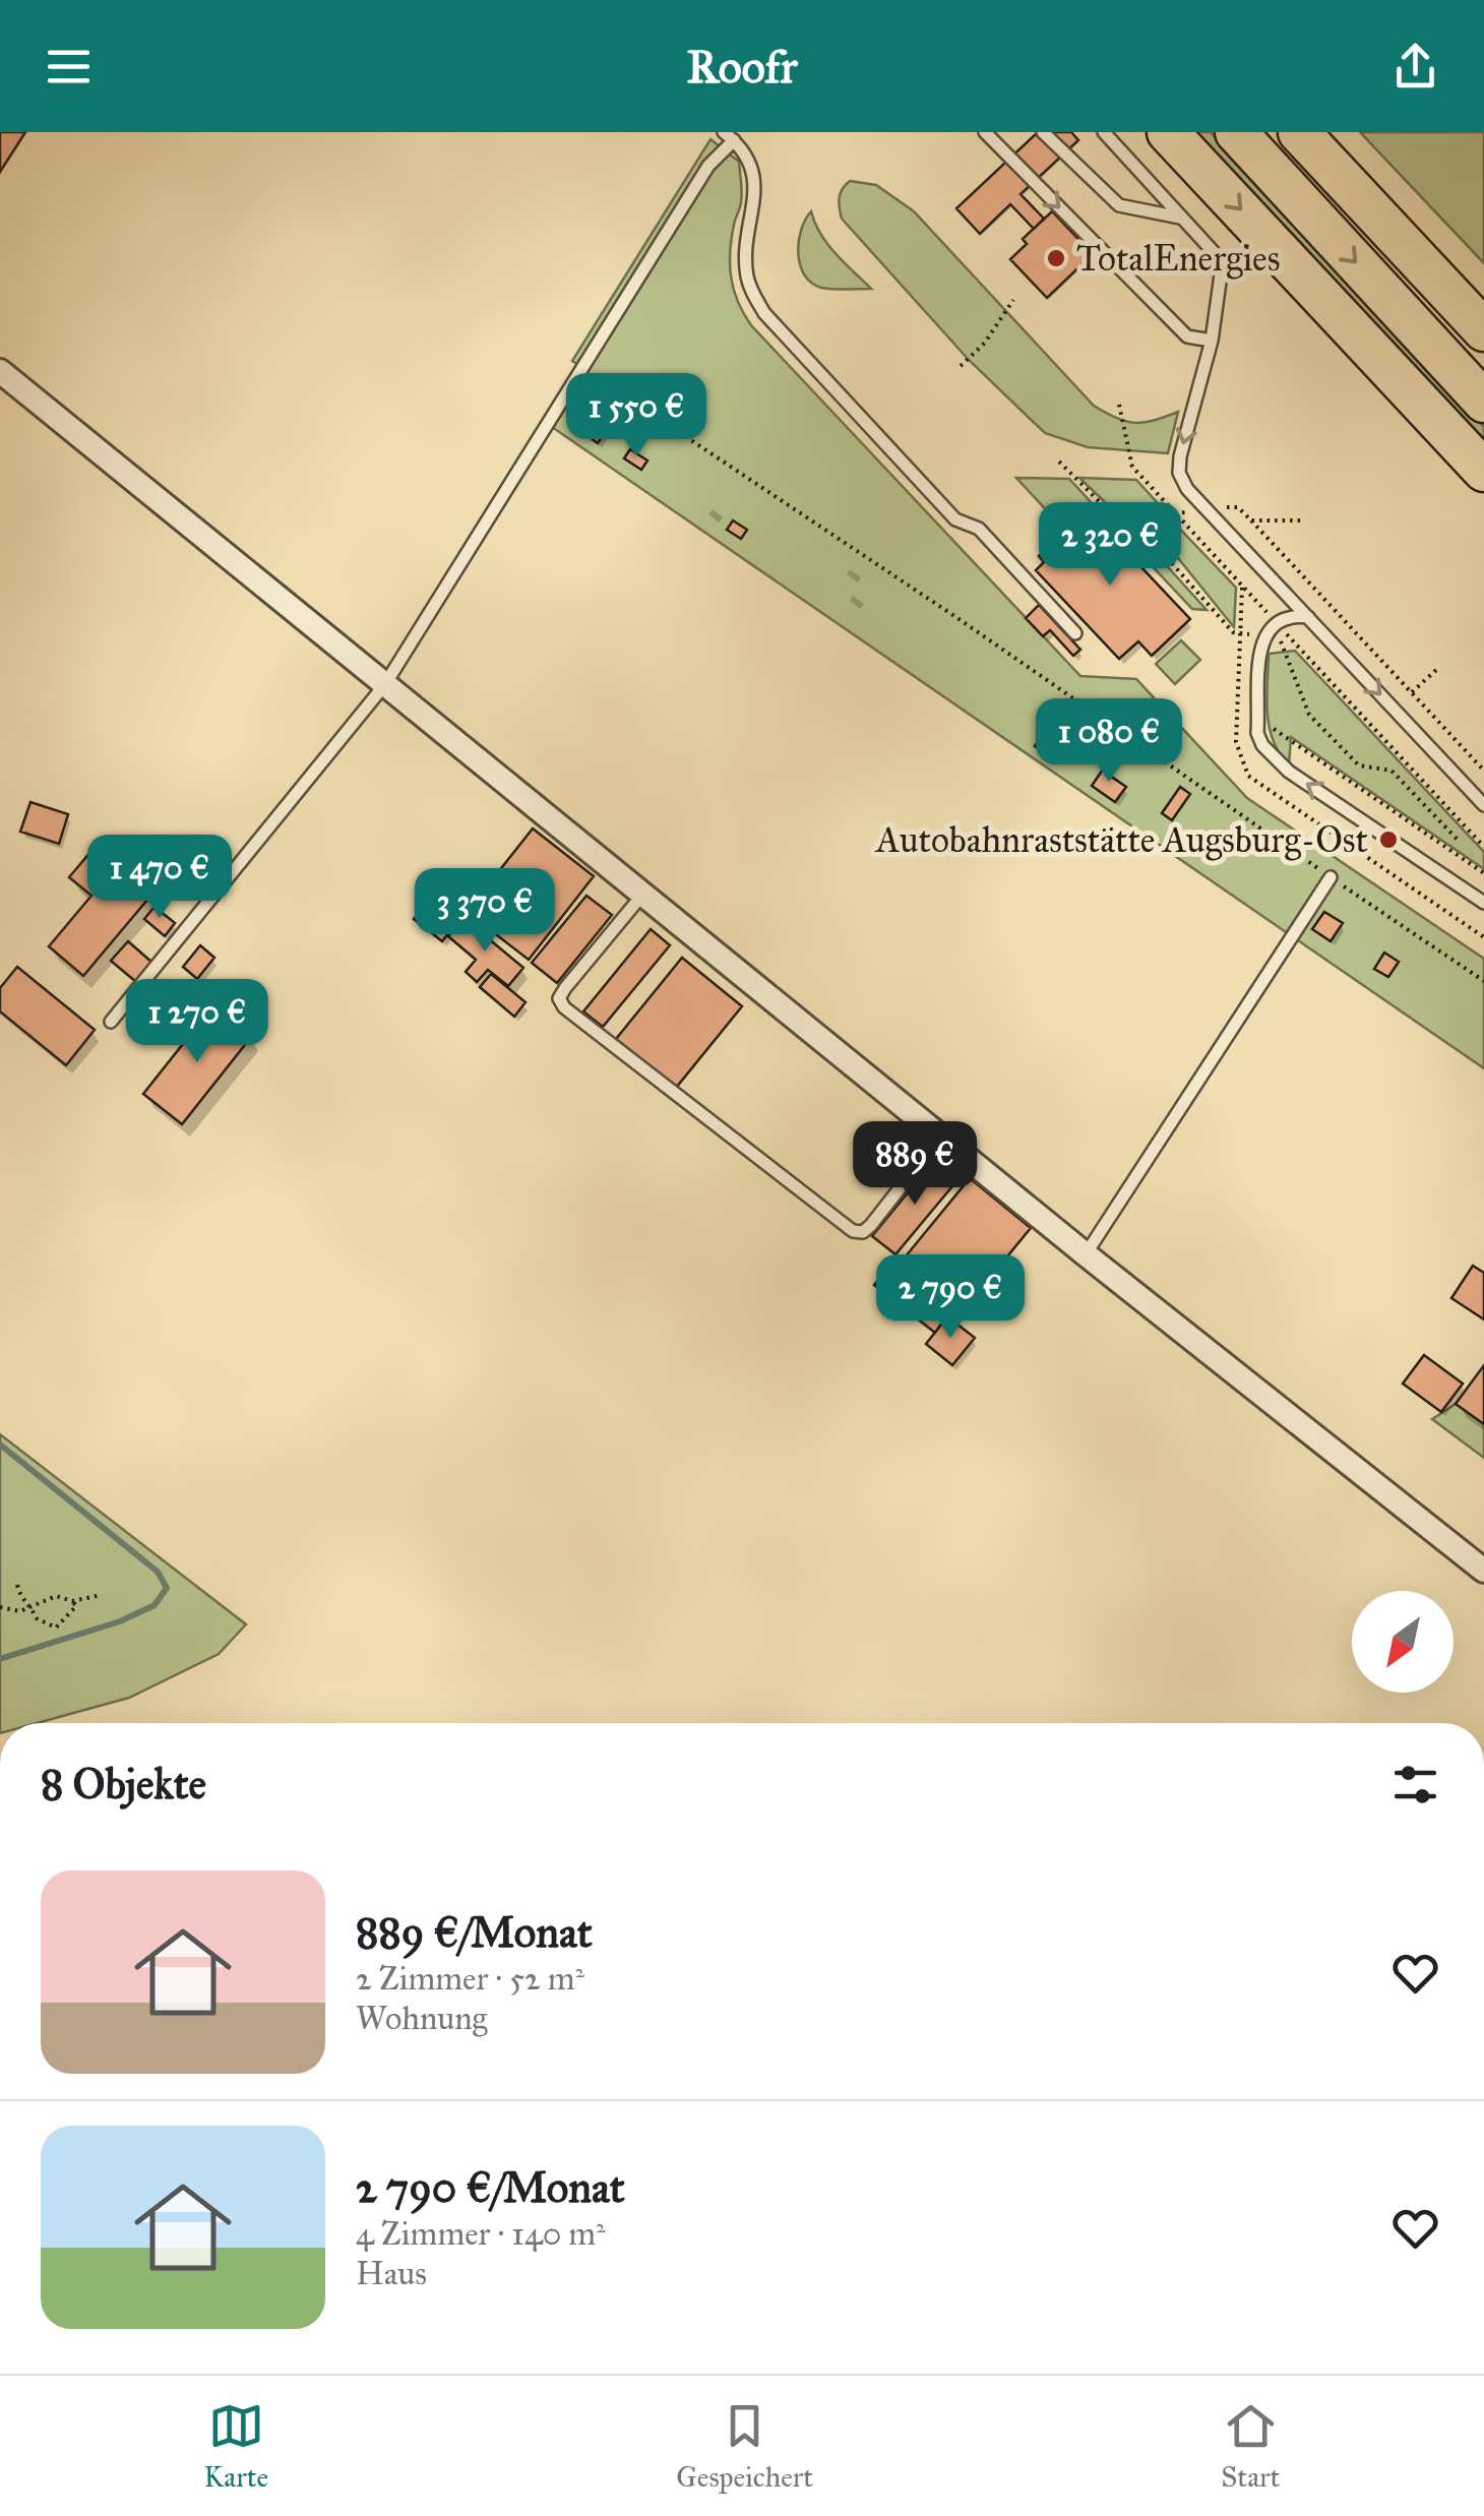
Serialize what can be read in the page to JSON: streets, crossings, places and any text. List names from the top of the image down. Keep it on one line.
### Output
{"places":["TotalEnergies","Autobahnraststätte Augsburg-Ost"],"north":"bottom left","page":{"header":"Roofr","price":["1 550 €","2 320 €","1 080 €","1 470 €","3 370 €","1 270 €","889 €","2 790 €"],"heading":"8 Objekte","list":[{"name":"889 €/Monat","note":"2 Zimmer · 52 m² · Wohnung"},{"name":"2 790 €/Monat","note":"4 Zimmer · 140 m² · Haus"}],"tabs":["Karte","Gespeichert","Start"]}}
